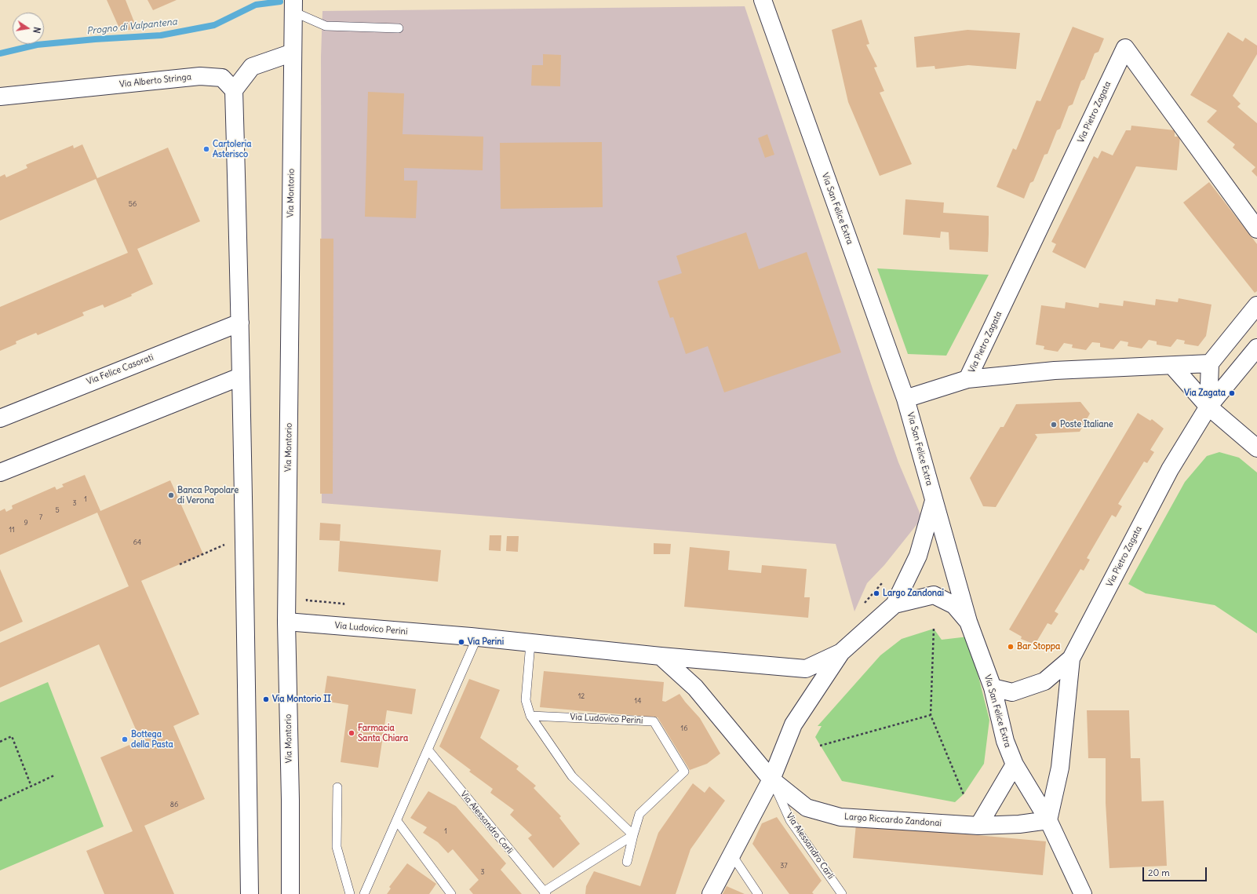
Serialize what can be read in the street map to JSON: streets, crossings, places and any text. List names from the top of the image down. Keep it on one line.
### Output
{"streets":{"street":["Via Alberto Stringa","Via Pietro Zagata","Via Montorio","Via San Felice Extra","Via Felice Casorati","Via Ludovico Perini","Largo Riccardo Zandonai"],"lane":["Via Alessandro Carli"]},"crossings":[["Via Pietro Zagata","Via San Felice Extra"],["Via Pietro Zagata","Largo Riccardo Zandonai"],["Via Montorio","Via Ludovico Perini"],["Via San Felice Extra","Largo Riccardo Zandonai"],["Largo Riccardo Zandonai","Via Alessandro Carli"]],"water":["Progno di Valpantena"],"places":["Cartoleria Asterisco","Via Zagata","Poste Italiane","Banca Popolare di Verona","Largo Zandonai","Via Perini","Bar Stoppa","Via Montorio II","Farmacia Santa Chiara","Bottega della Pasta"],"house_numbers":["56","1","3","5","7","9","11","64","12","14","16","86","1","37","3"],"scale_bar":"20 m","north":"right"}
